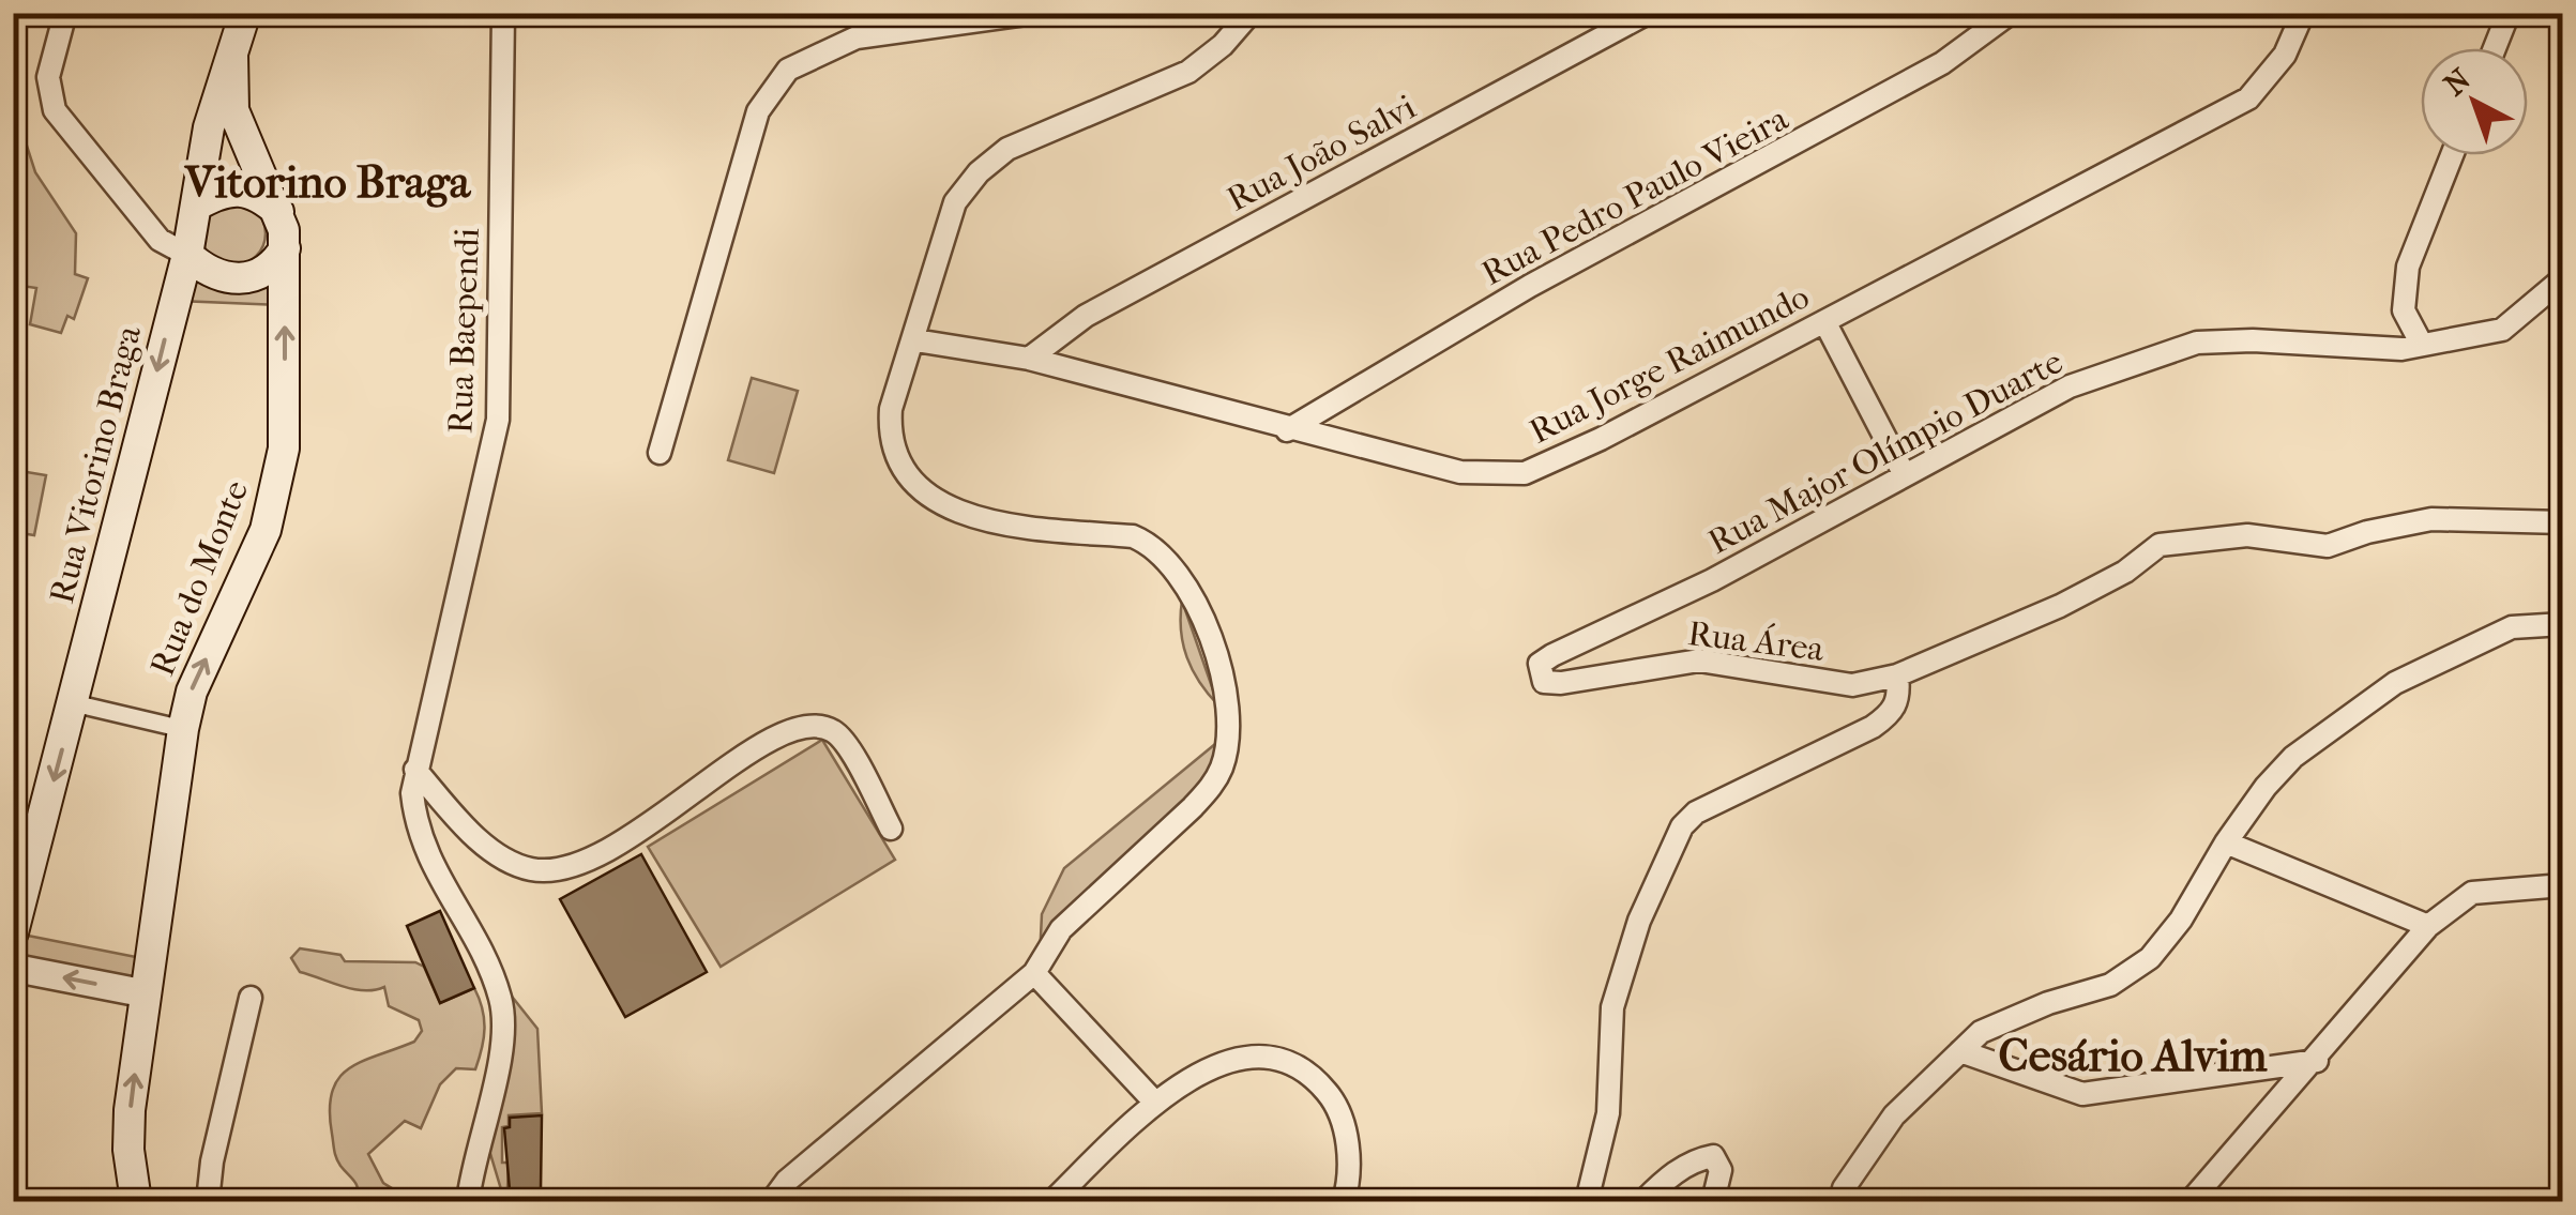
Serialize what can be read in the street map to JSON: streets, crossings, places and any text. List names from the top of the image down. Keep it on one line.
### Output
{"streets":{"main road":["Rua Vitorino Braga","Rua do Monte"],"street":["Rua João Salvi","Rua Pedro Paulo Vieira","Rua Baependi","Rua Jorge Raimundo","Rua Major Olímpio Duarte","Rua Área"]},"crossings":[["Rua João Salvi","Rua Jorge Raimundo"],["Rua Pedro Paulo Vieira","Rua Jorge Raimundo"],["Rua Major Olímpio Duarte","Rua Área"],["Rua Vitorino Braga","Rua do Monte"]],"one_way":["Rua Vitorino Braga","Rua do Monte"],"districts":["Vitorino Braga","Cesário Alvim"],"north":"top left"}
